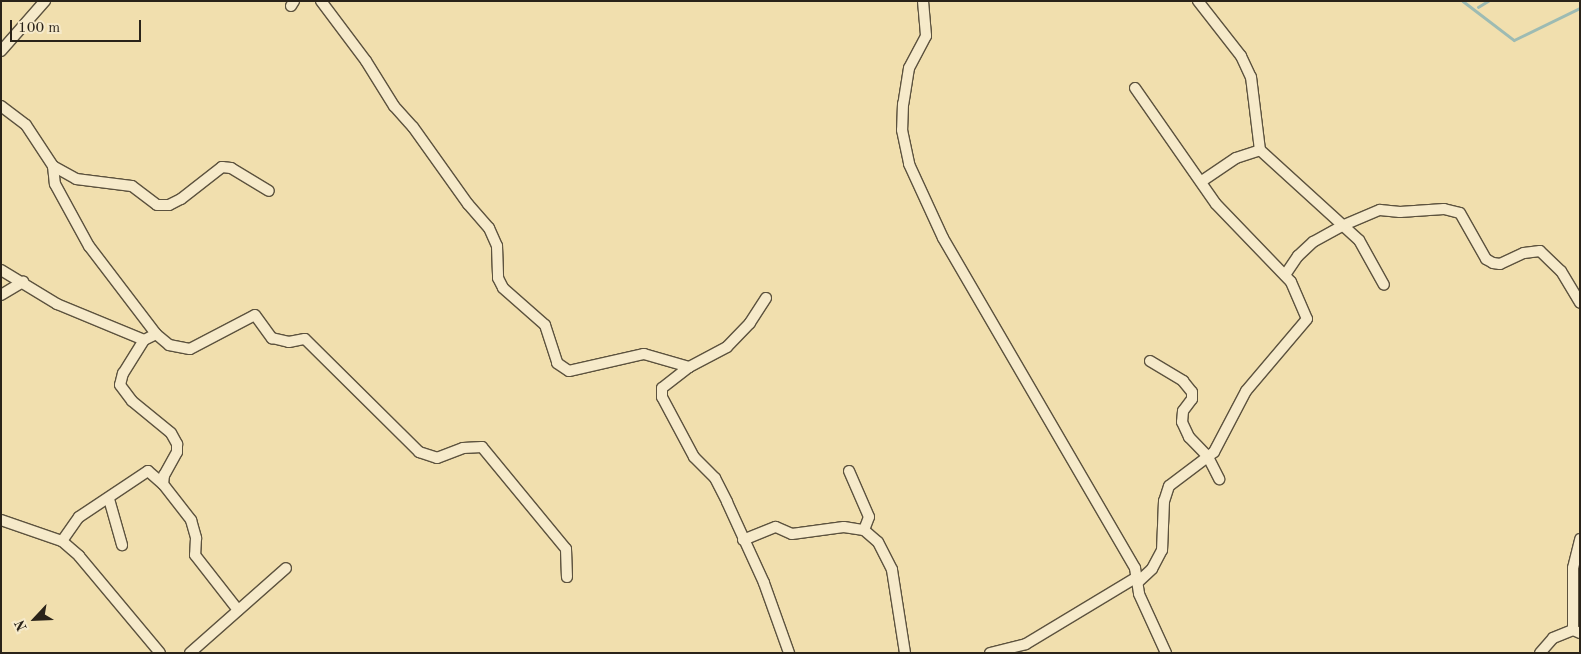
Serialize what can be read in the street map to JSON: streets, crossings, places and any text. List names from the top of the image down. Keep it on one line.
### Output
{"scale_bar":"100 m","north":"bottom left"}
